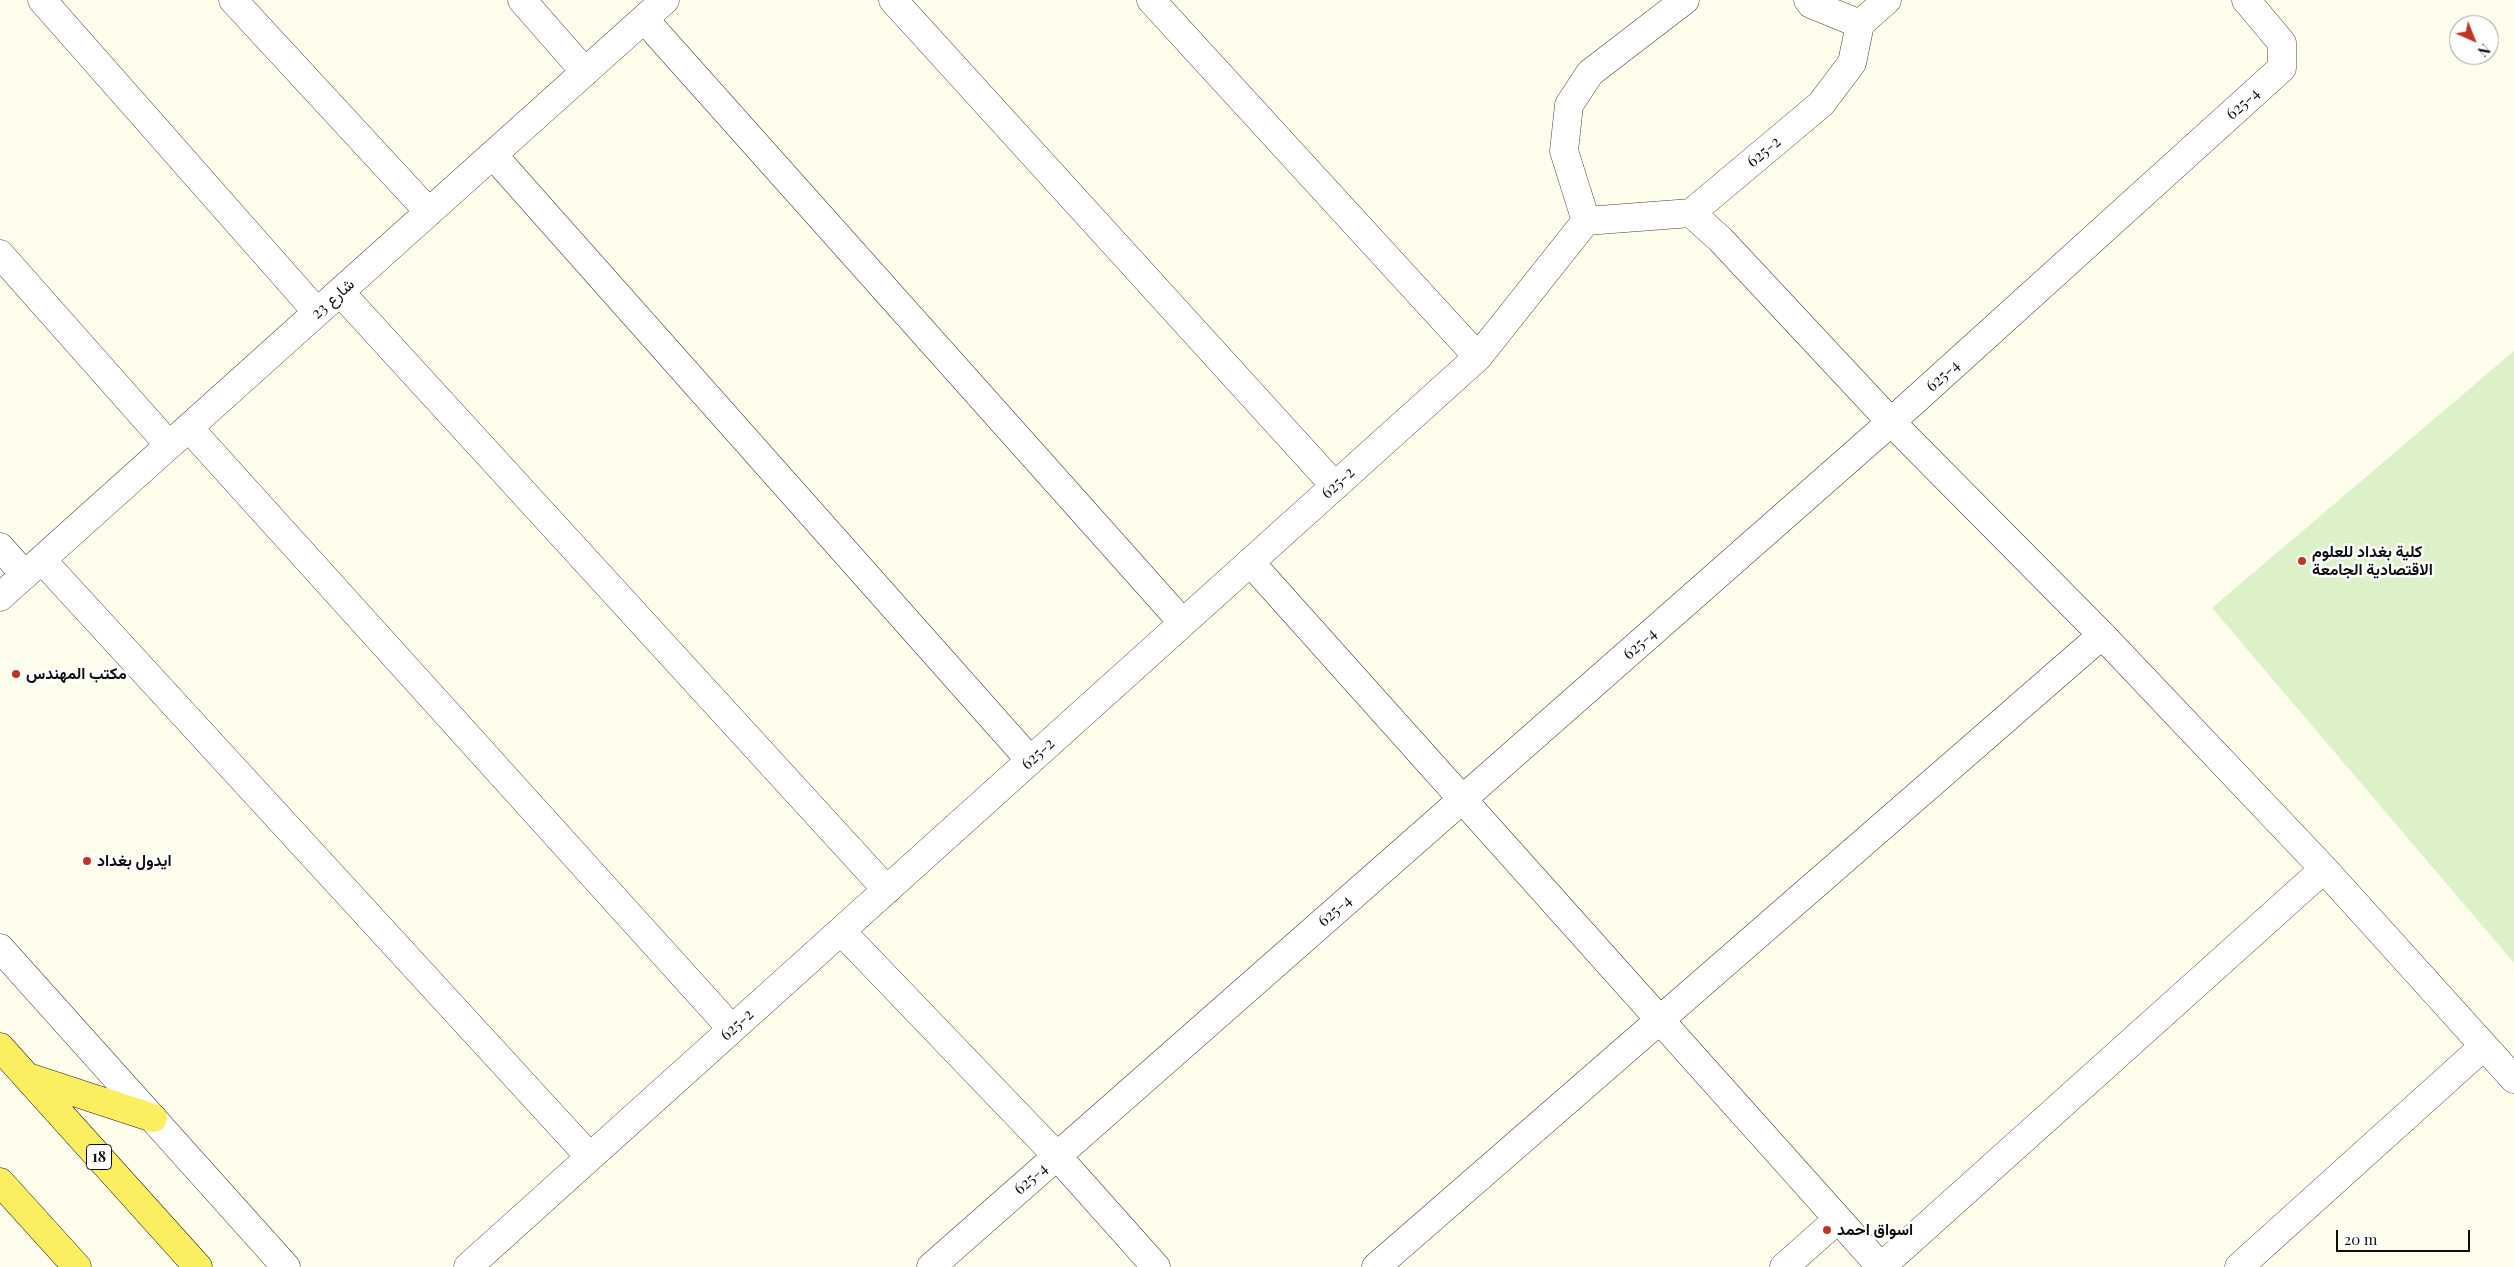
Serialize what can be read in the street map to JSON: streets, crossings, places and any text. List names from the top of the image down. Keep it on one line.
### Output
{"streets":{"main road":["18"],"street":["625-4","625-2","شارع 23"]},"places":["كلية بغداد للعلوم الاقتصادية الجامعة","مكتب المهندس","ايدول بغداد","اسواق احمد"],"scale_bar":"20 m","north":"bottom right"}
